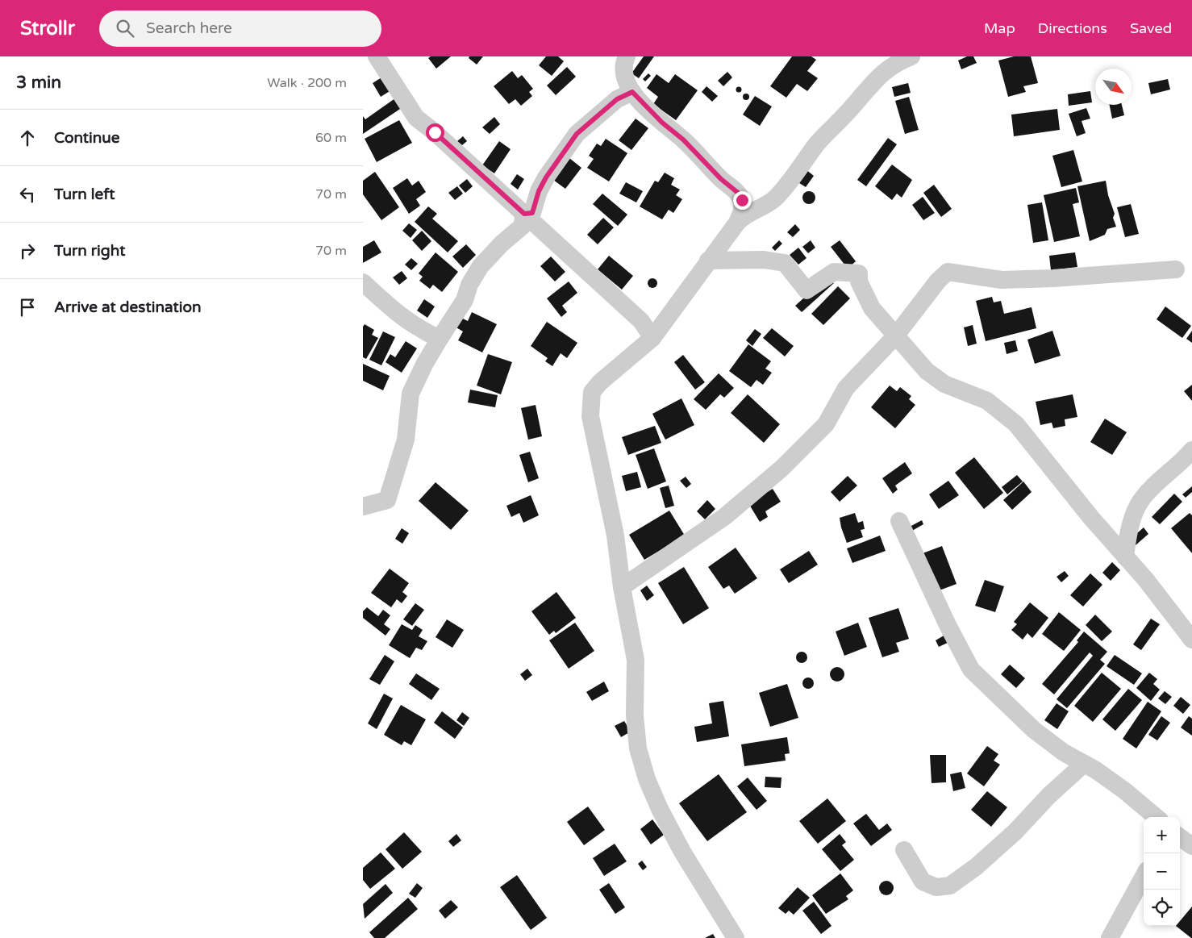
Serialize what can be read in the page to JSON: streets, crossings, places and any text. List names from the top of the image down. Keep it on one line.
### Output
{"north":"bottom right","page":{"header":"Strollr","search":"Search here","nav":["Map","Directions","Saved"],"heading":["3 min","Walk · 200 m"],"list":[["Continue","60 m"],["Turn left","70 m"],["Turn right","70 m"],"Arrive at destination"],"map_buttons":["+","−"]}}
